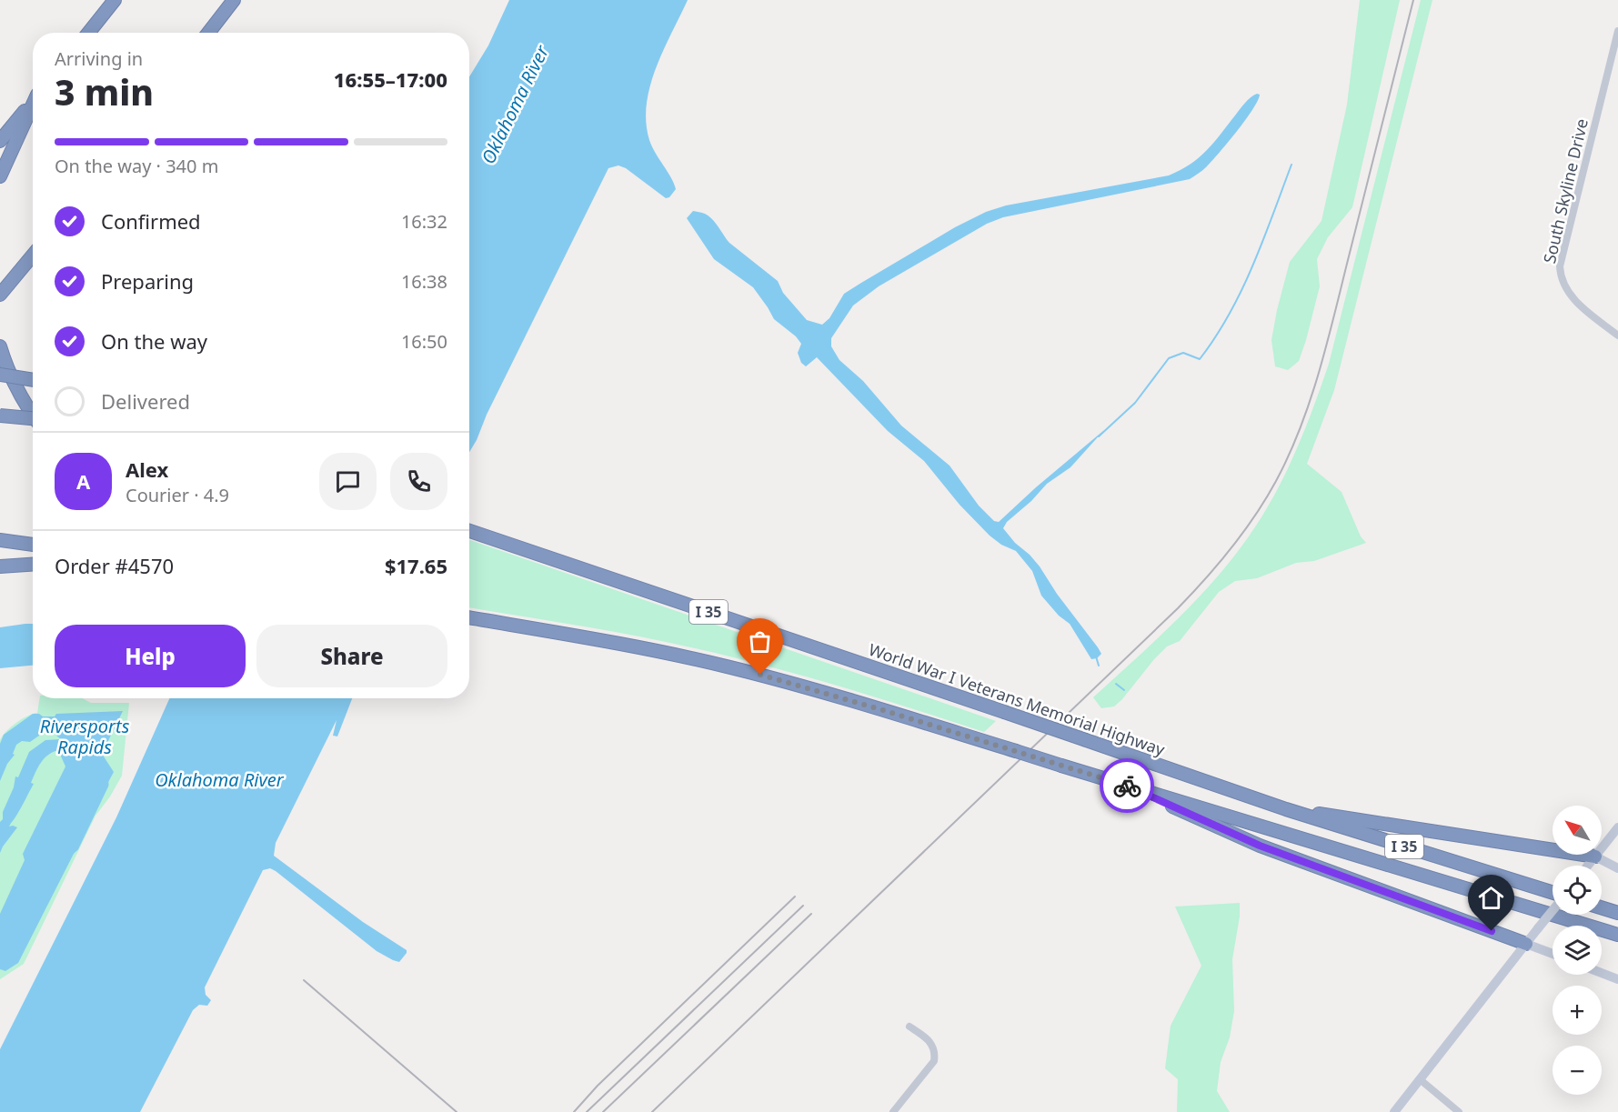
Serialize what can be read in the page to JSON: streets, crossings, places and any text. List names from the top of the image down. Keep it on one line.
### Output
{"streets":{"highway":["I 35","World War I Veterans Memorial Highway"],"street":["South Skyline Drive"]},"water":["Oklahoma River","Riversports Rapids"],"north":"top left","page":{"heading":["3 min","Arriving in","16:55–17:00"],"panel":["Alex","Courier · 4.9","Order #4570","$17.65"],"bar":"On the way · 340 m","list":[["Confirmed","16:32"],["Preparing","16:38"],["On the way","16:50"],"Delivered"],"round":"A","buttons":["Help","Share"],"map_buttons":["+","−"]}}
